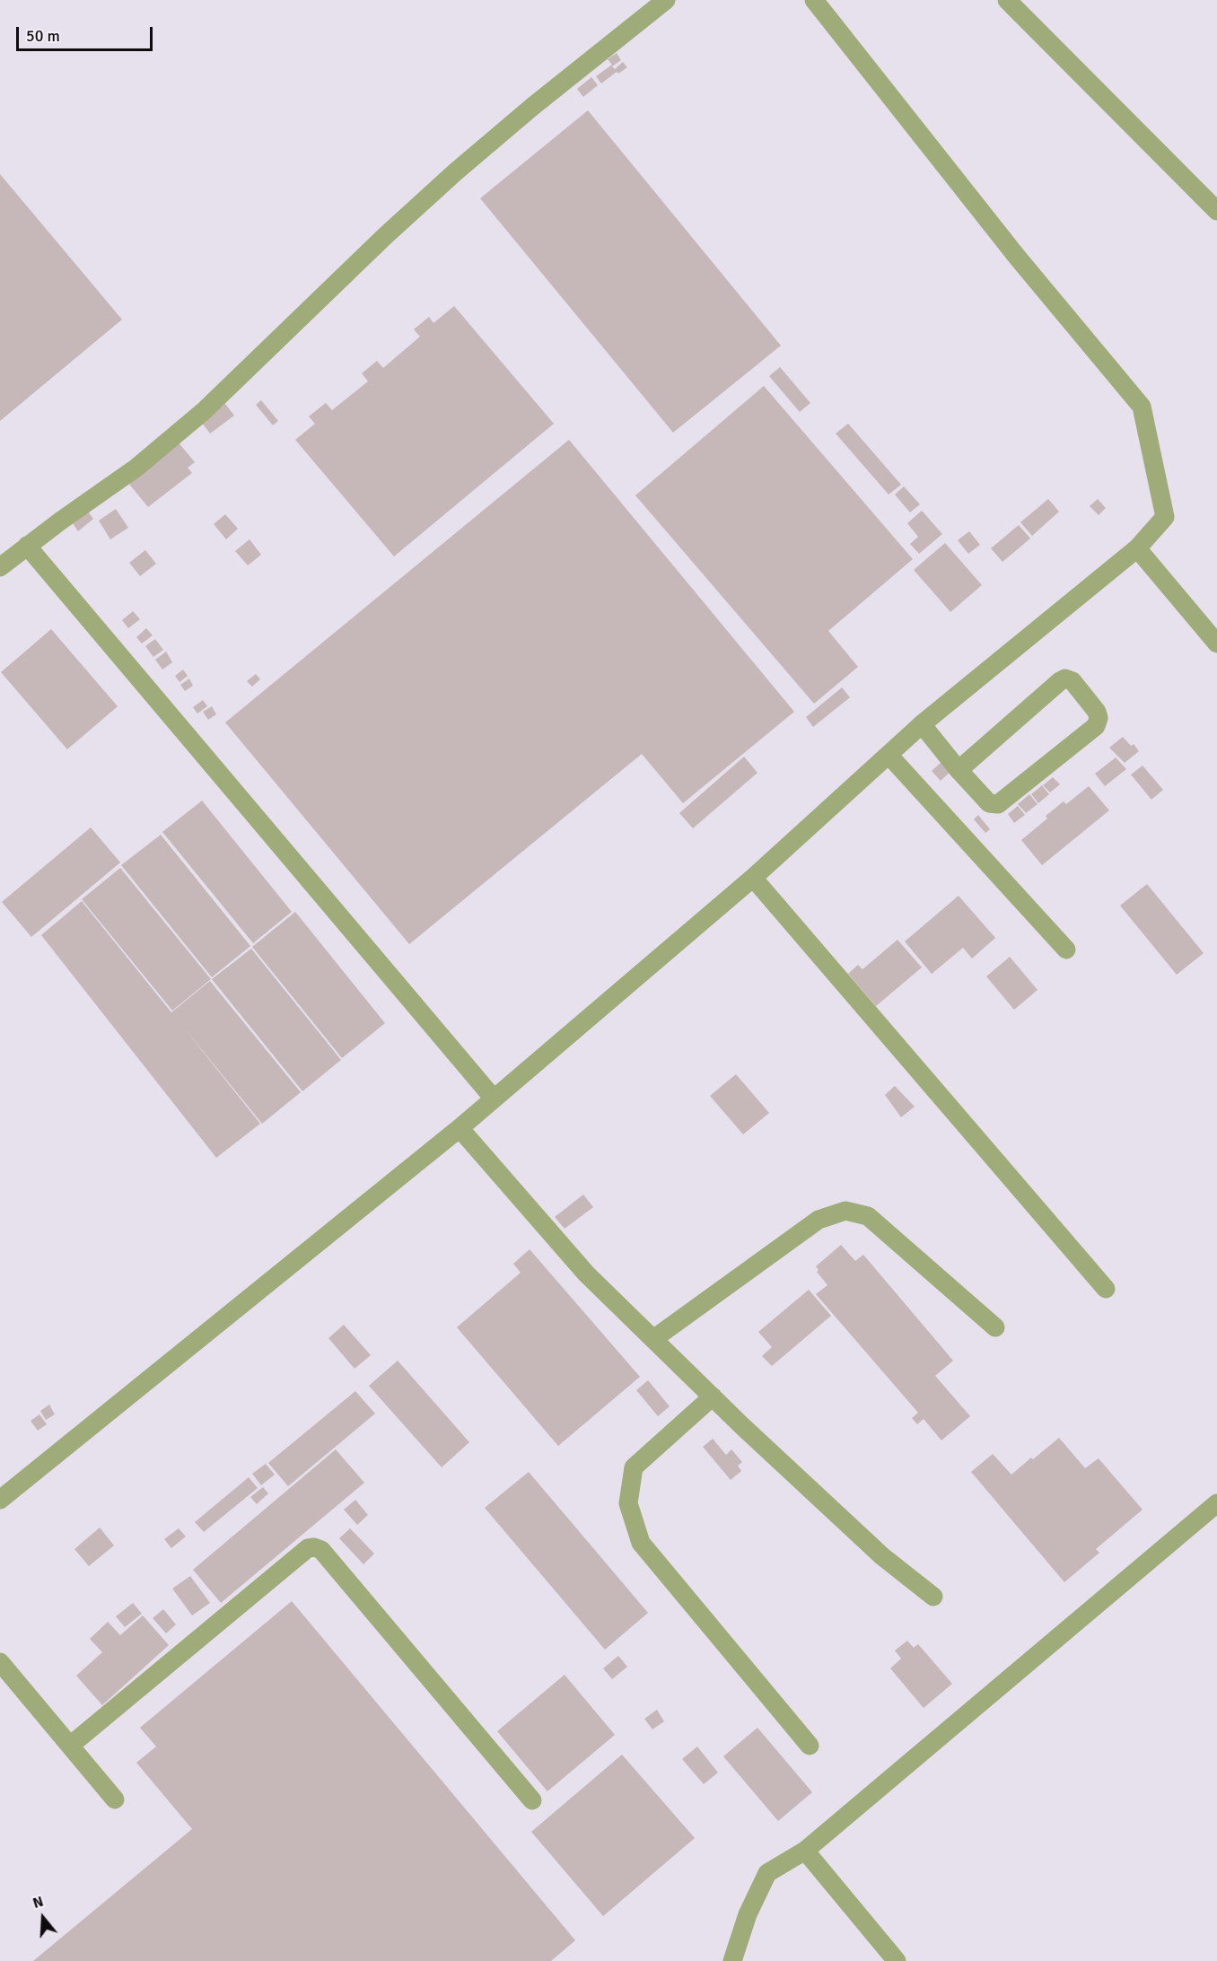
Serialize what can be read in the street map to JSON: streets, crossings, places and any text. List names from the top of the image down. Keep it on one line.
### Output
{"scale_bar":"50 m","north":"top"}
